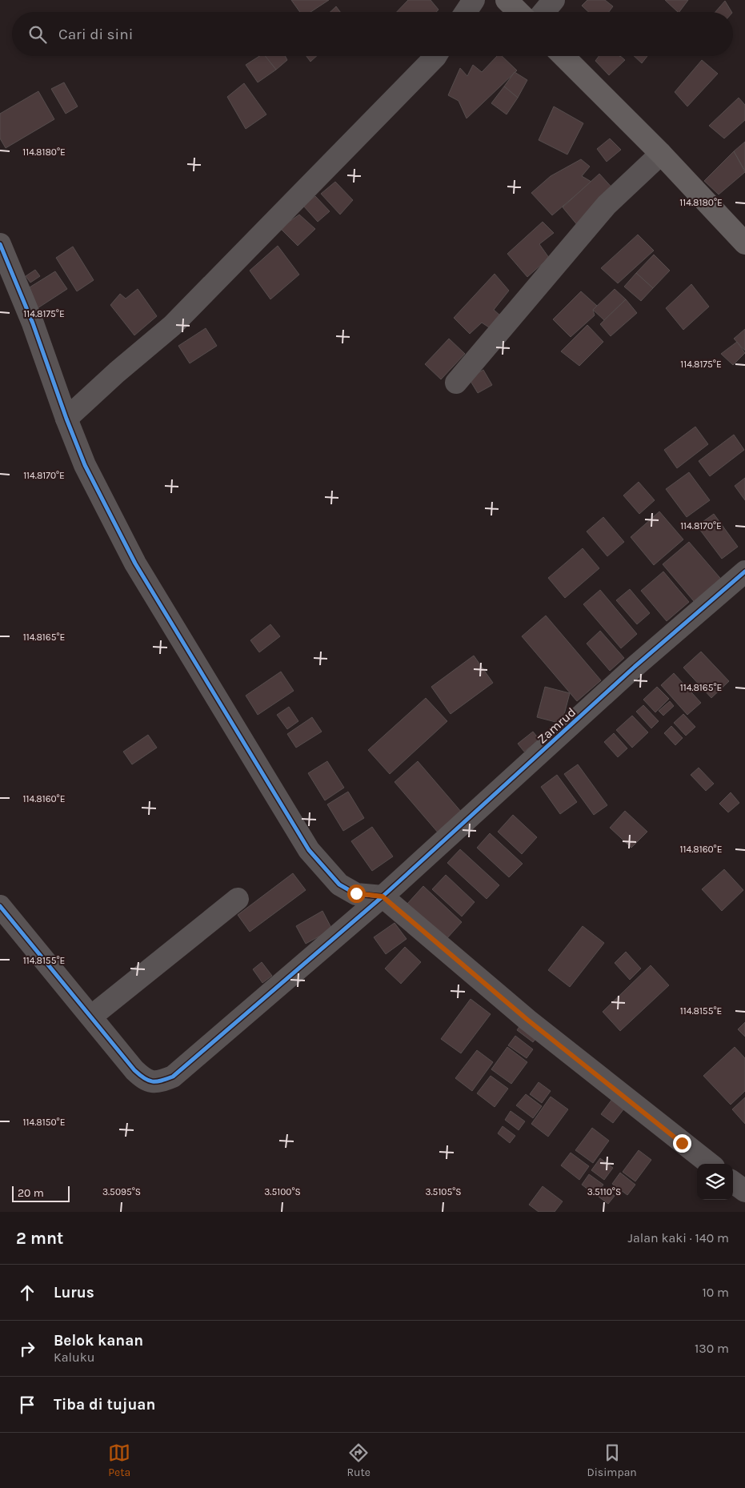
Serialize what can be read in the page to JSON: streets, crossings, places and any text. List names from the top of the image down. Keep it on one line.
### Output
{"streets":{"street":["Zamrud"]},"scale_bar":"20 m","page":{"search":"Cari di sini","scale":"20 m","heading":["2 mnt","Jalan kaki · 140 m"],"list":[["Lurus","10 m"],["Belok kanan","Kaluku","130 m"],"Tiba di tujuan"],"nav":["Peta","Rute","Disimpan"]},"coordinates":["114.8180°E","114.8175°E","114.8170°E","114.8165°E","114.8160°E","114.8155°E","114.8150°E","3.5095°S","3.5100°S","3.5105°S","3.5110°S"]}
